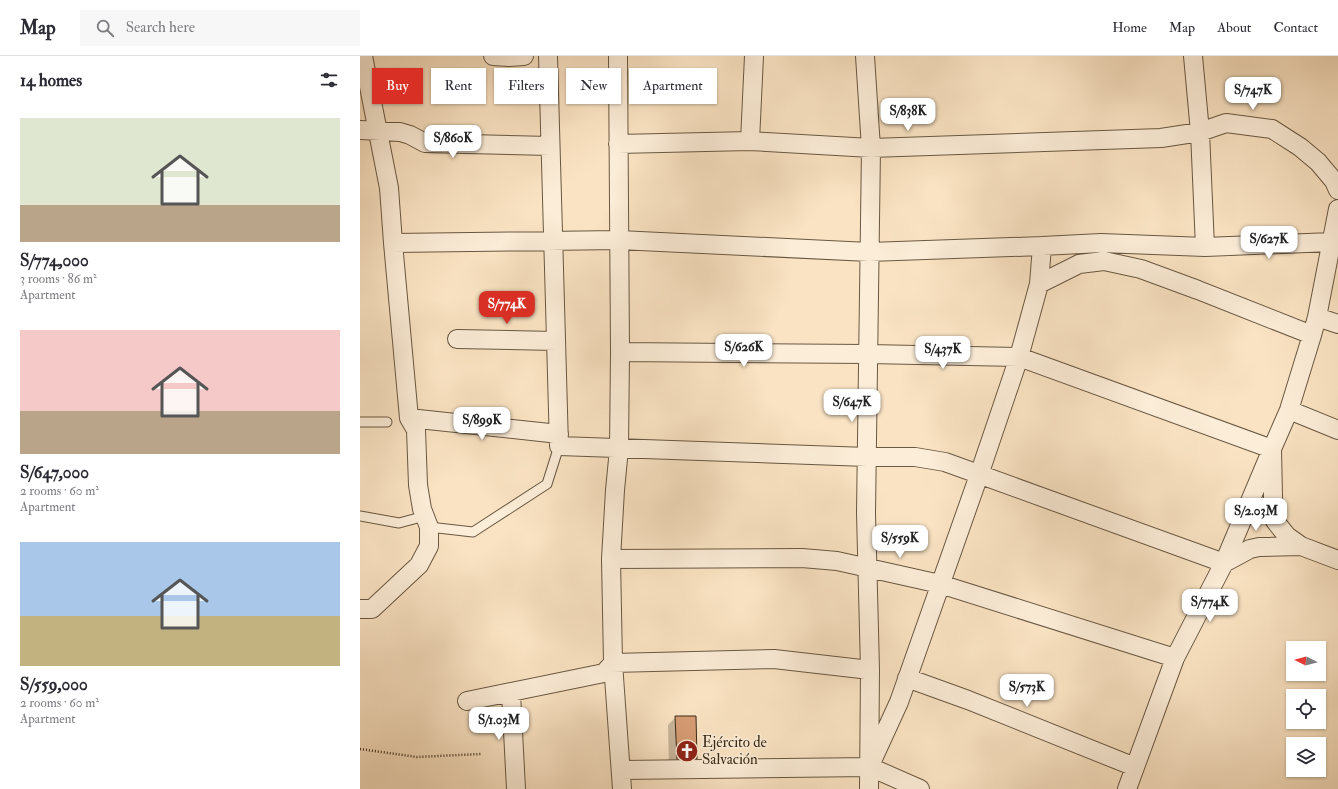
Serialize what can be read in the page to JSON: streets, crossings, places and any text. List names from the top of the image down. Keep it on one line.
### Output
{"places":{"church":["Ejército de Salvación"]},"north":"left","page":{"header":"Map","search":"Search here","nav":["Home","Map","About","Contact"],"heading":"14 homes","chip":["Buy","Rent","Filters","New","Apartment"],"price":["S/747K","S/838K","S/860K","S/627K","S/774K","S/626K","S/437K","S/647K","S/899K","S/2.03M","S/559K","S/774K","S/573K","S/1.03M"],"list":[{"name":"S/774,000","note":"3 rooms · 86 m² · Apartment"},{"name":"S/647,000","note":"2 rooms · 60 m² · Apartment"},{"name":"S/559,000","note":"2 rooms · 60 m² · Apartment"}]}}
